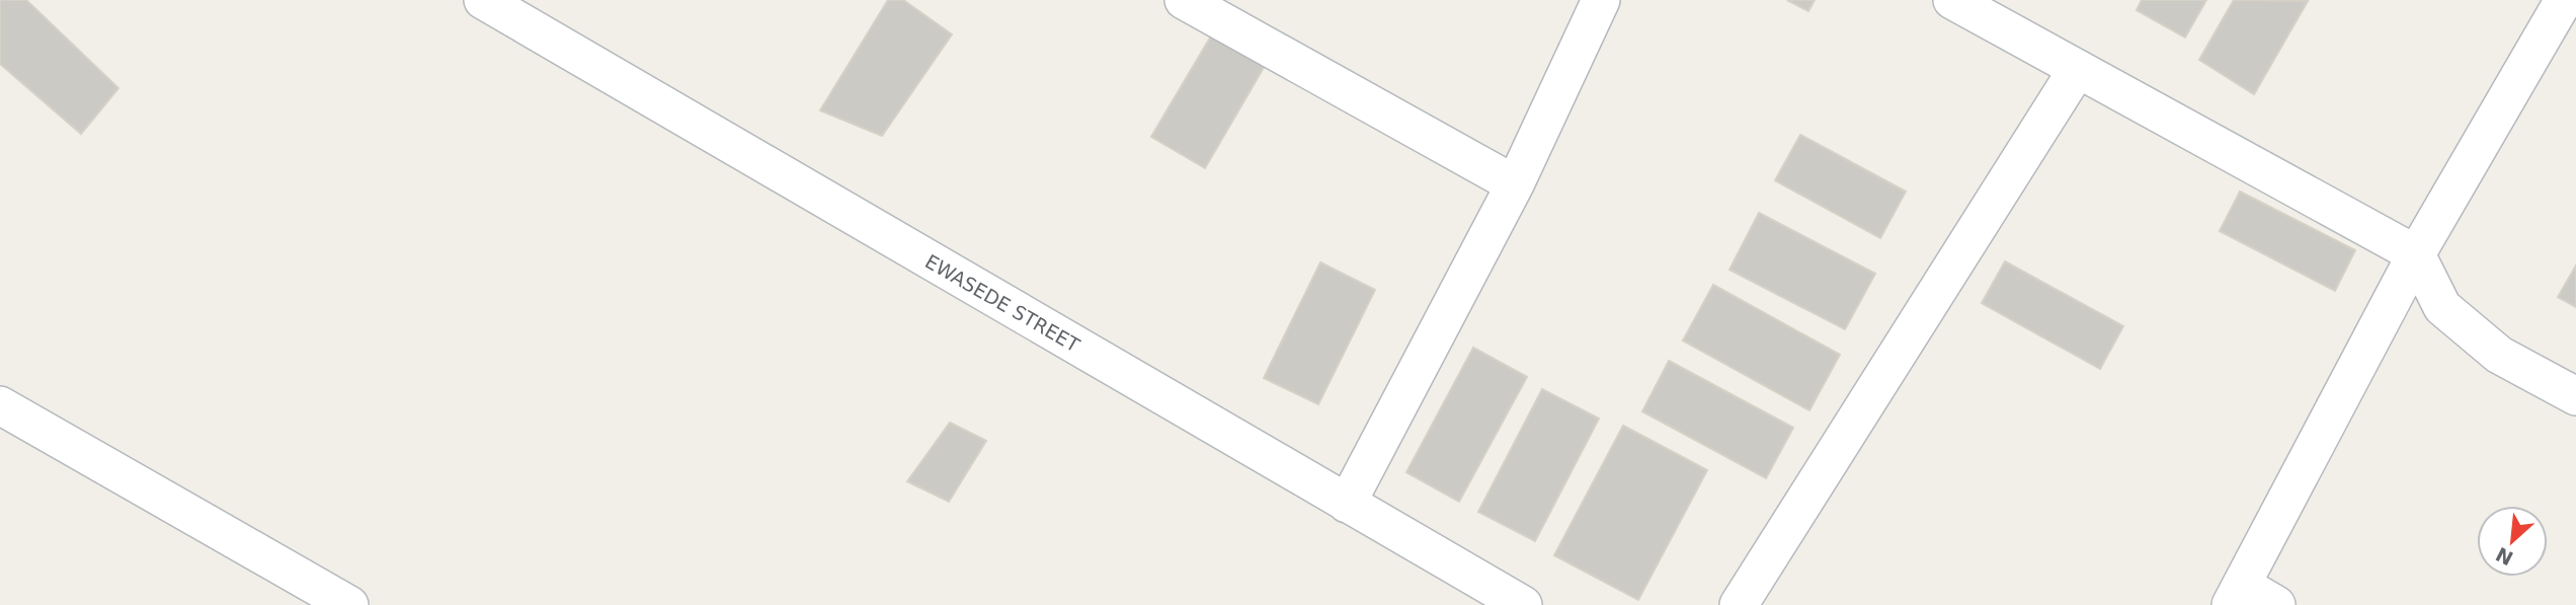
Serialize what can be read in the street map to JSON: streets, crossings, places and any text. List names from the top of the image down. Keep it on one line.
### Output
{"streets":{"street":["EWASEDE STREET"]},"north":"bottom left"}
